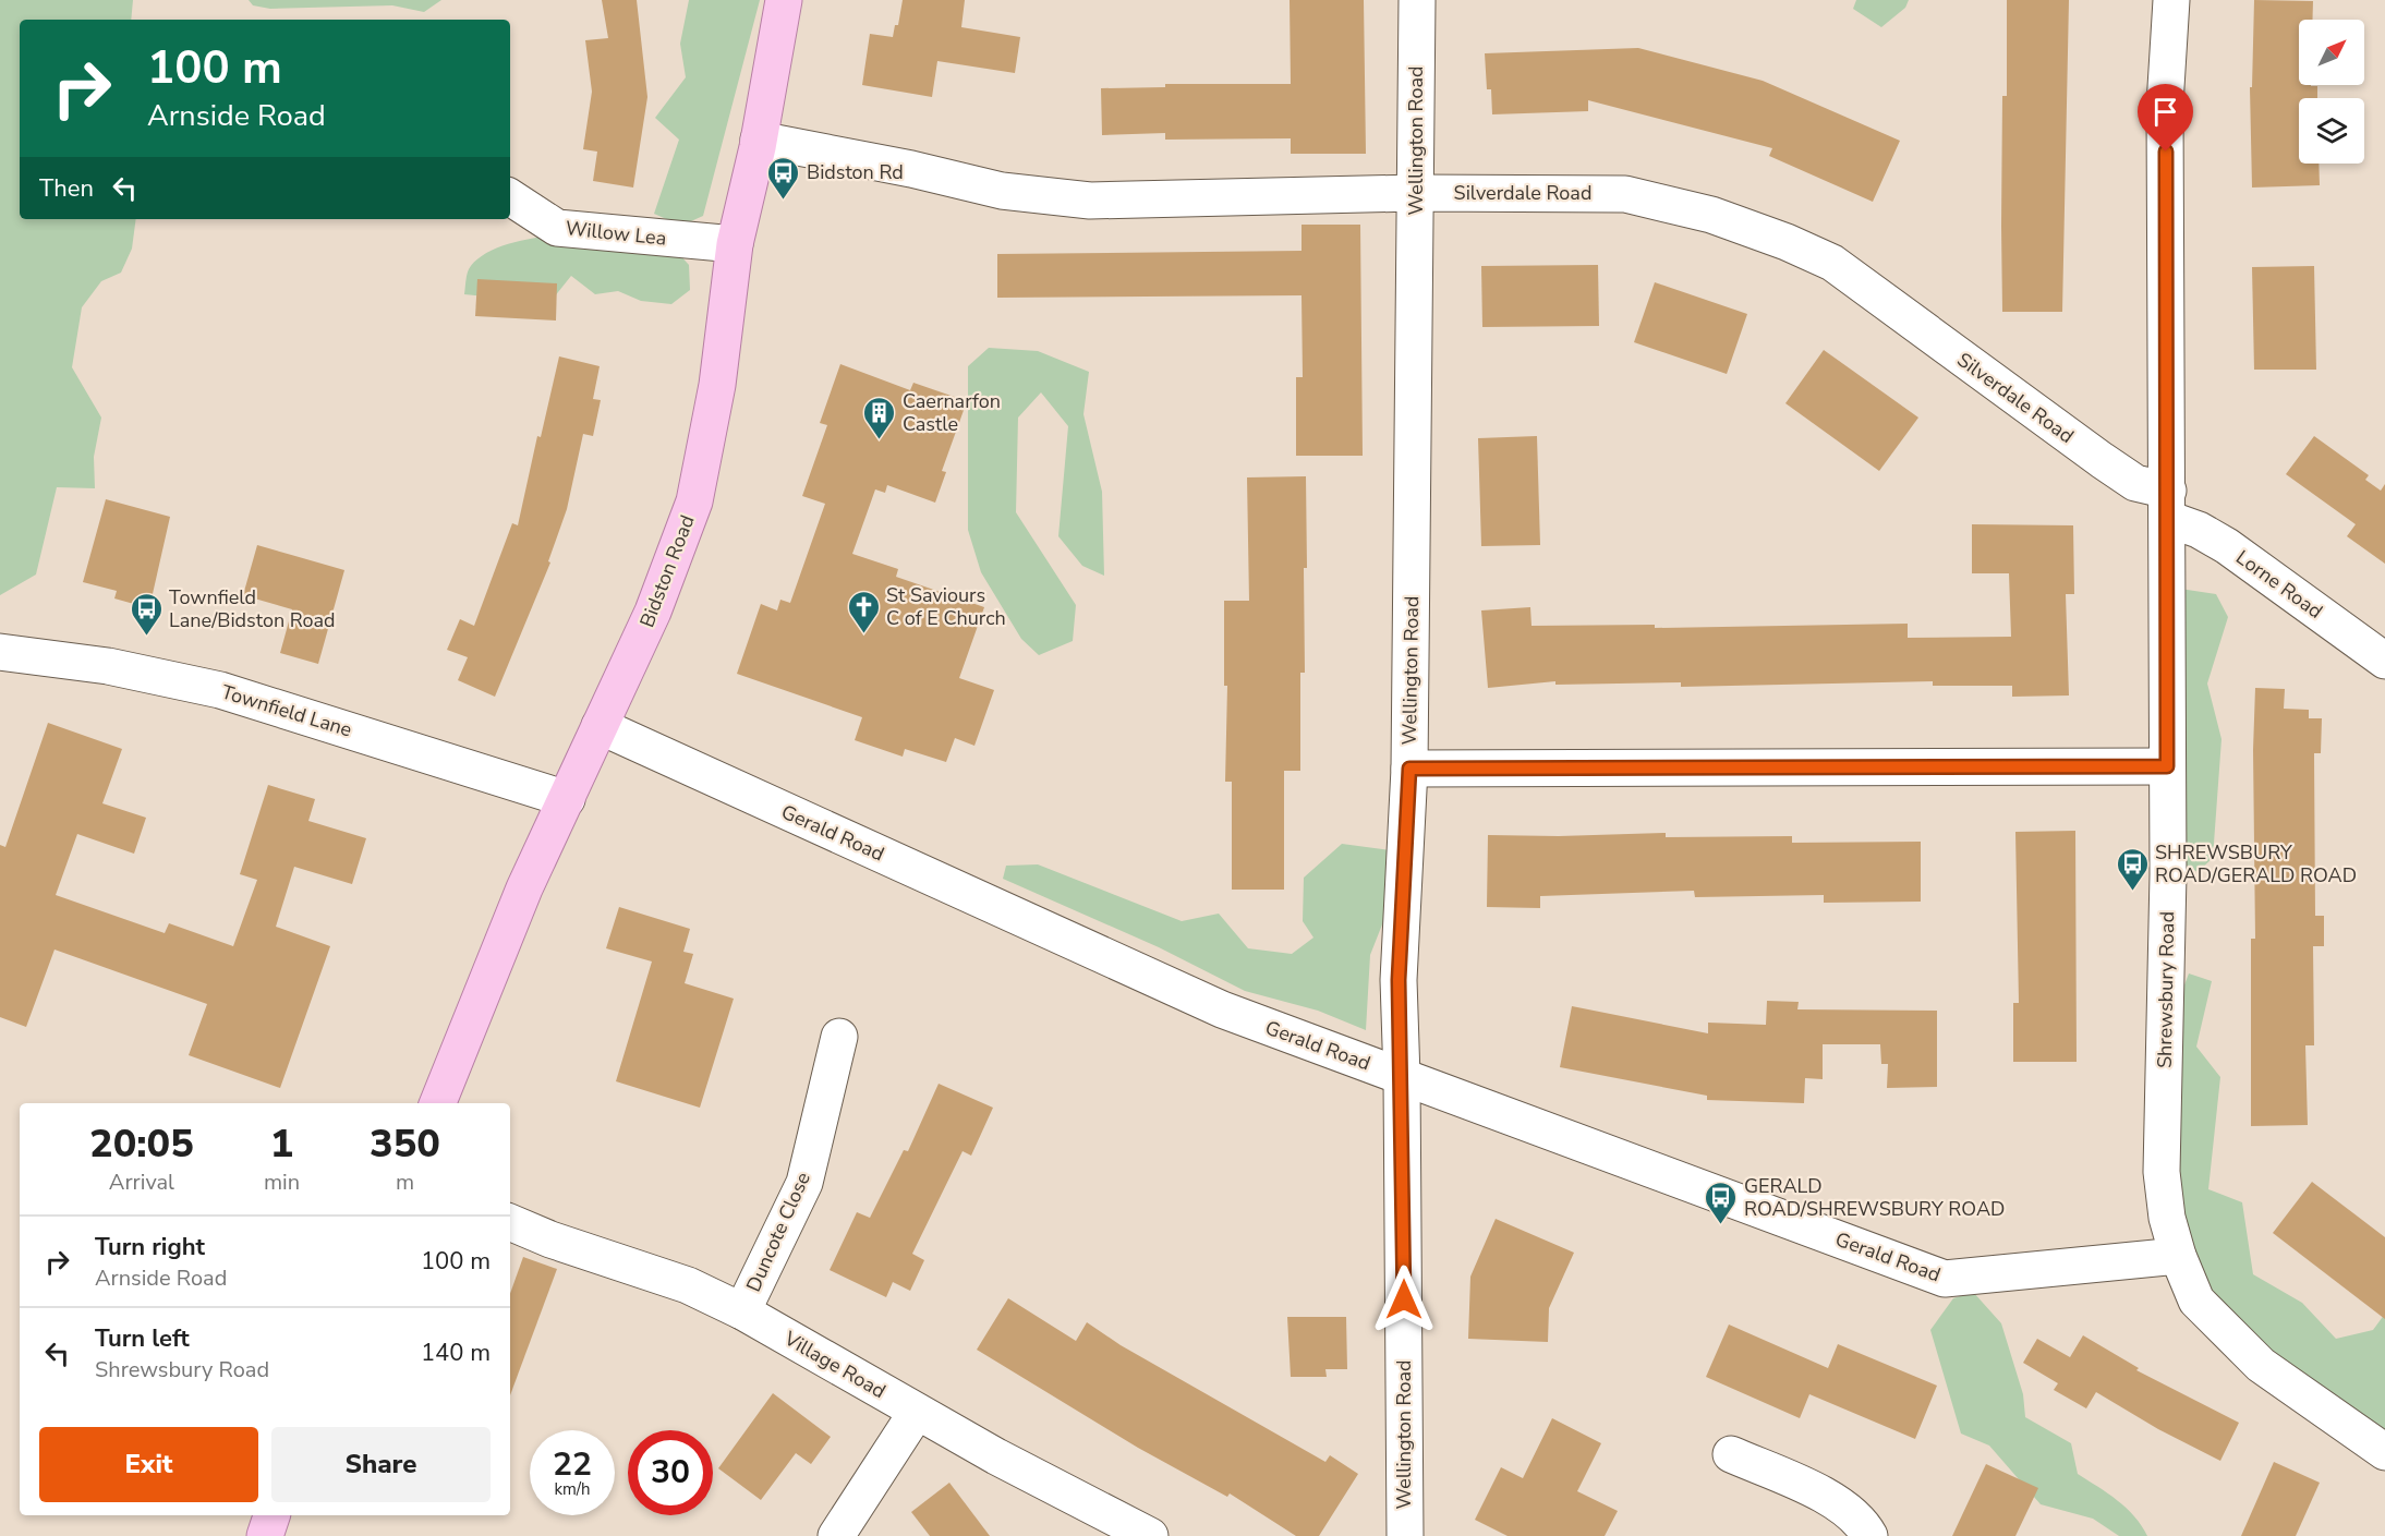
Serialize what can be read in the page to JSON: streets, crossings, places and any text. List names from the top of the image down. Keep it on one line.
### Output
{"streets":{"main road":["Bidston Road"],"street":["Wellington Road","Silverdale Road","Willow Lea","Lorne Road","Townfield Lane","Gerald Road","Shrewsbury Road","Duncote Close","Village Road"]},"crossings":[["Wellington Road","Silverdale Road"],["Wellington Road","Gerald Road"],["Silverdale Road","Bidston Road"],["Silverdale Road","Lorne Road"],["Silverdale Road","Shrewsbury Road"],["Willow Lea","Bidston Road"],["Bidston Road","Townfield Lane"],["Bidston Road","Gerald Road"],["Lorne Road","Shrewsbury Road"],["Gerald Road","Shrewsbury Road"],["Duncote Close","Village Road"]],"places":{"bus stop":["Bidston Rd","Townfield Lane/Bidston Road","SHREWSBURY ROAD/GERALD ROAD","GERALD ROAD/SHREWSBURY ROAD"],"building":["Caernarfon Castle"],"church":["St Saviours C of E Church"]},"north":"top right","page":{"turn":["100 m","Arnside Road"],"then":"Then","eta":["20:05","Arrival","1","min","350","m"],"list":[{"name":"Turn right","note":"Arnside Road","value":"100 m"},{"name":"Turn left","note":"Shrewsbury Road","value":"140 m"}],"buttons":["Exit","Share"],"speed":"22 km/h","limit":"30"}}
